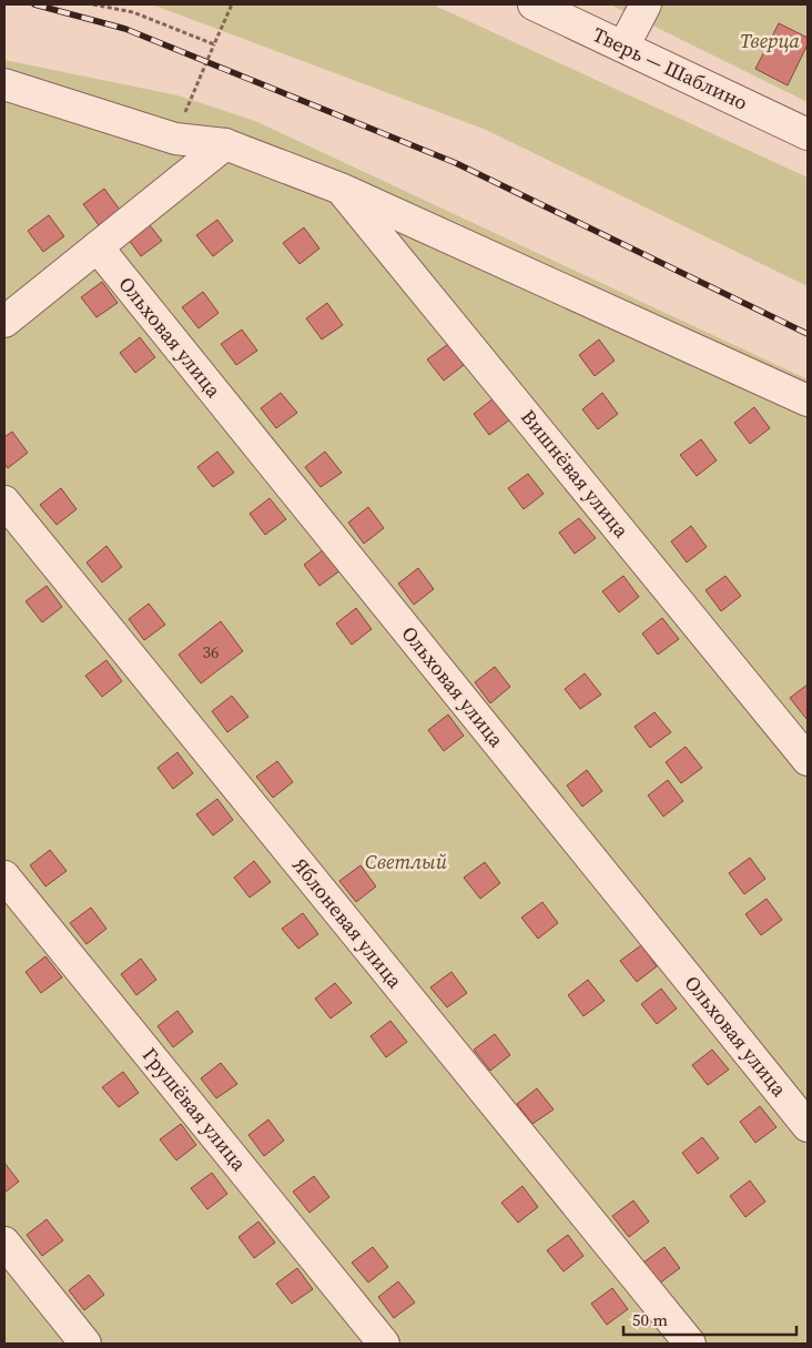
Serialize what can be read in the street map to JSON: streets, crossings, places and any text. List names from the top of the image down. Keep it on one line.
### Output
{"streets":{"street":["Тверь — Шаблино","Ольховая улица","Вишнёвая улица","Яблоневая улица","Грушёвая улица"]},"parks":["Тверца","Светлый"],"house_numbers":["36"],"scale_bar":"50 m"}
